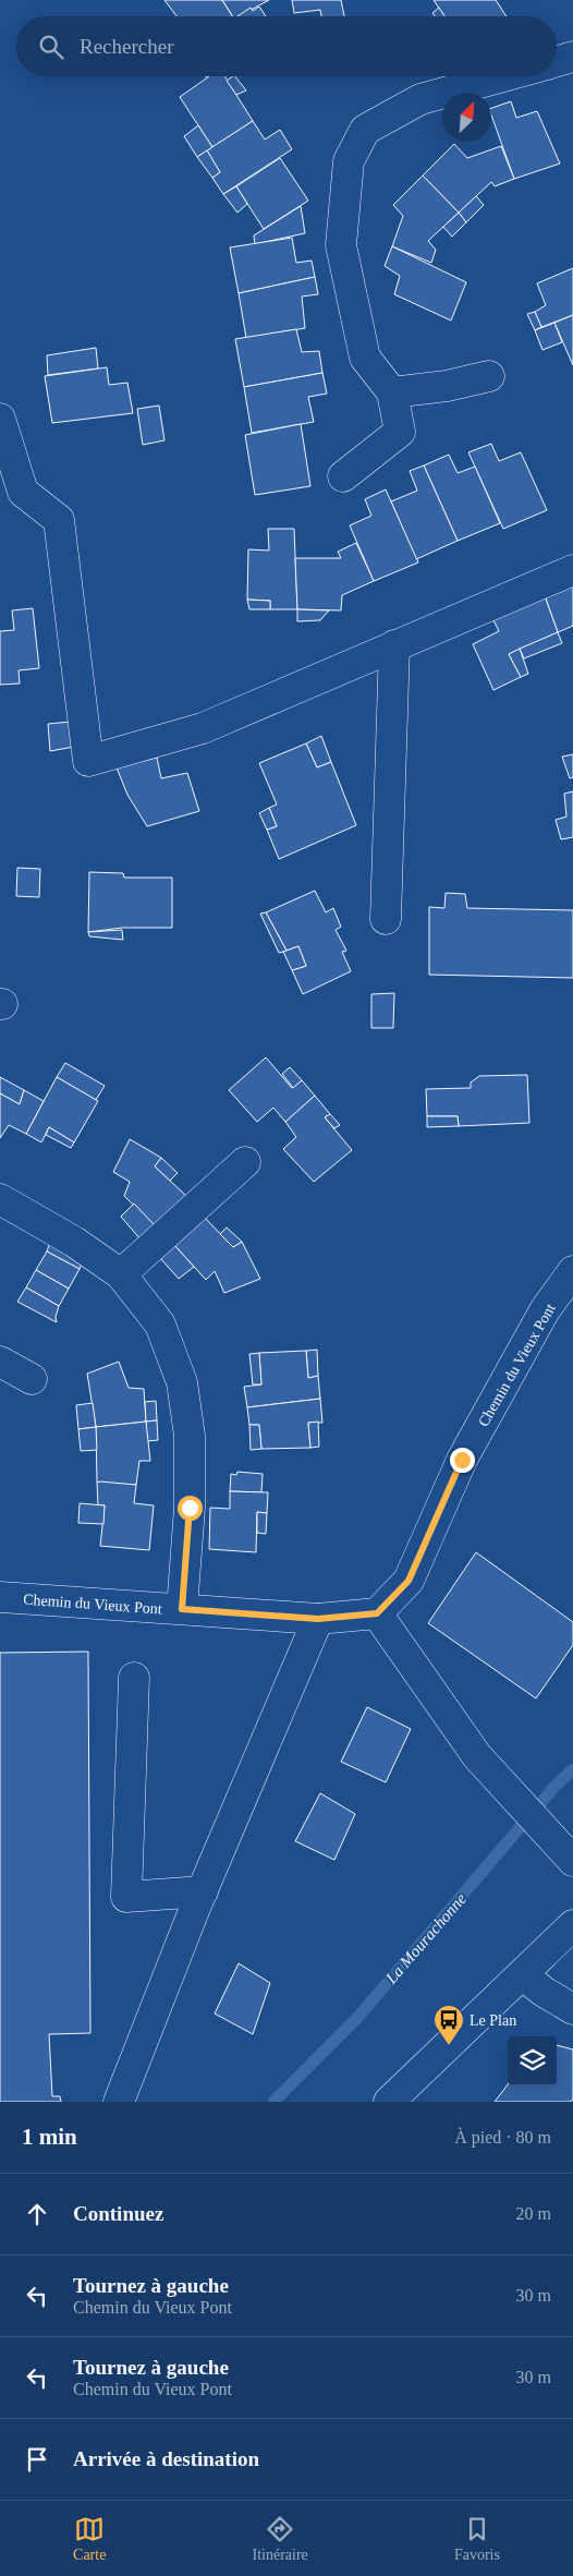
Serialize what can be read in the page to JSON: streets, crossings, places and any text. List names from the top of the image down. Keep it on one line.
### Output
{"streets":{"street":["Chemin du Vieux Pont"]},"water":["La Mourachonne"],"places":{"bus stop":["Le Plan"]},"north":"top right","page":{"search":"Rechercher","heading":["1 min","À pied · 80 m"],"list":[["Continuez","20 m"],["Tournez à gauche","Chemin du Vieux Pont","30 m"],["Tournez à gauche","Chemin du Vieux Pont","30 m"],"Arrivée à destination"],"nav":["Carte","Itinéraire","Favoris"]}}
